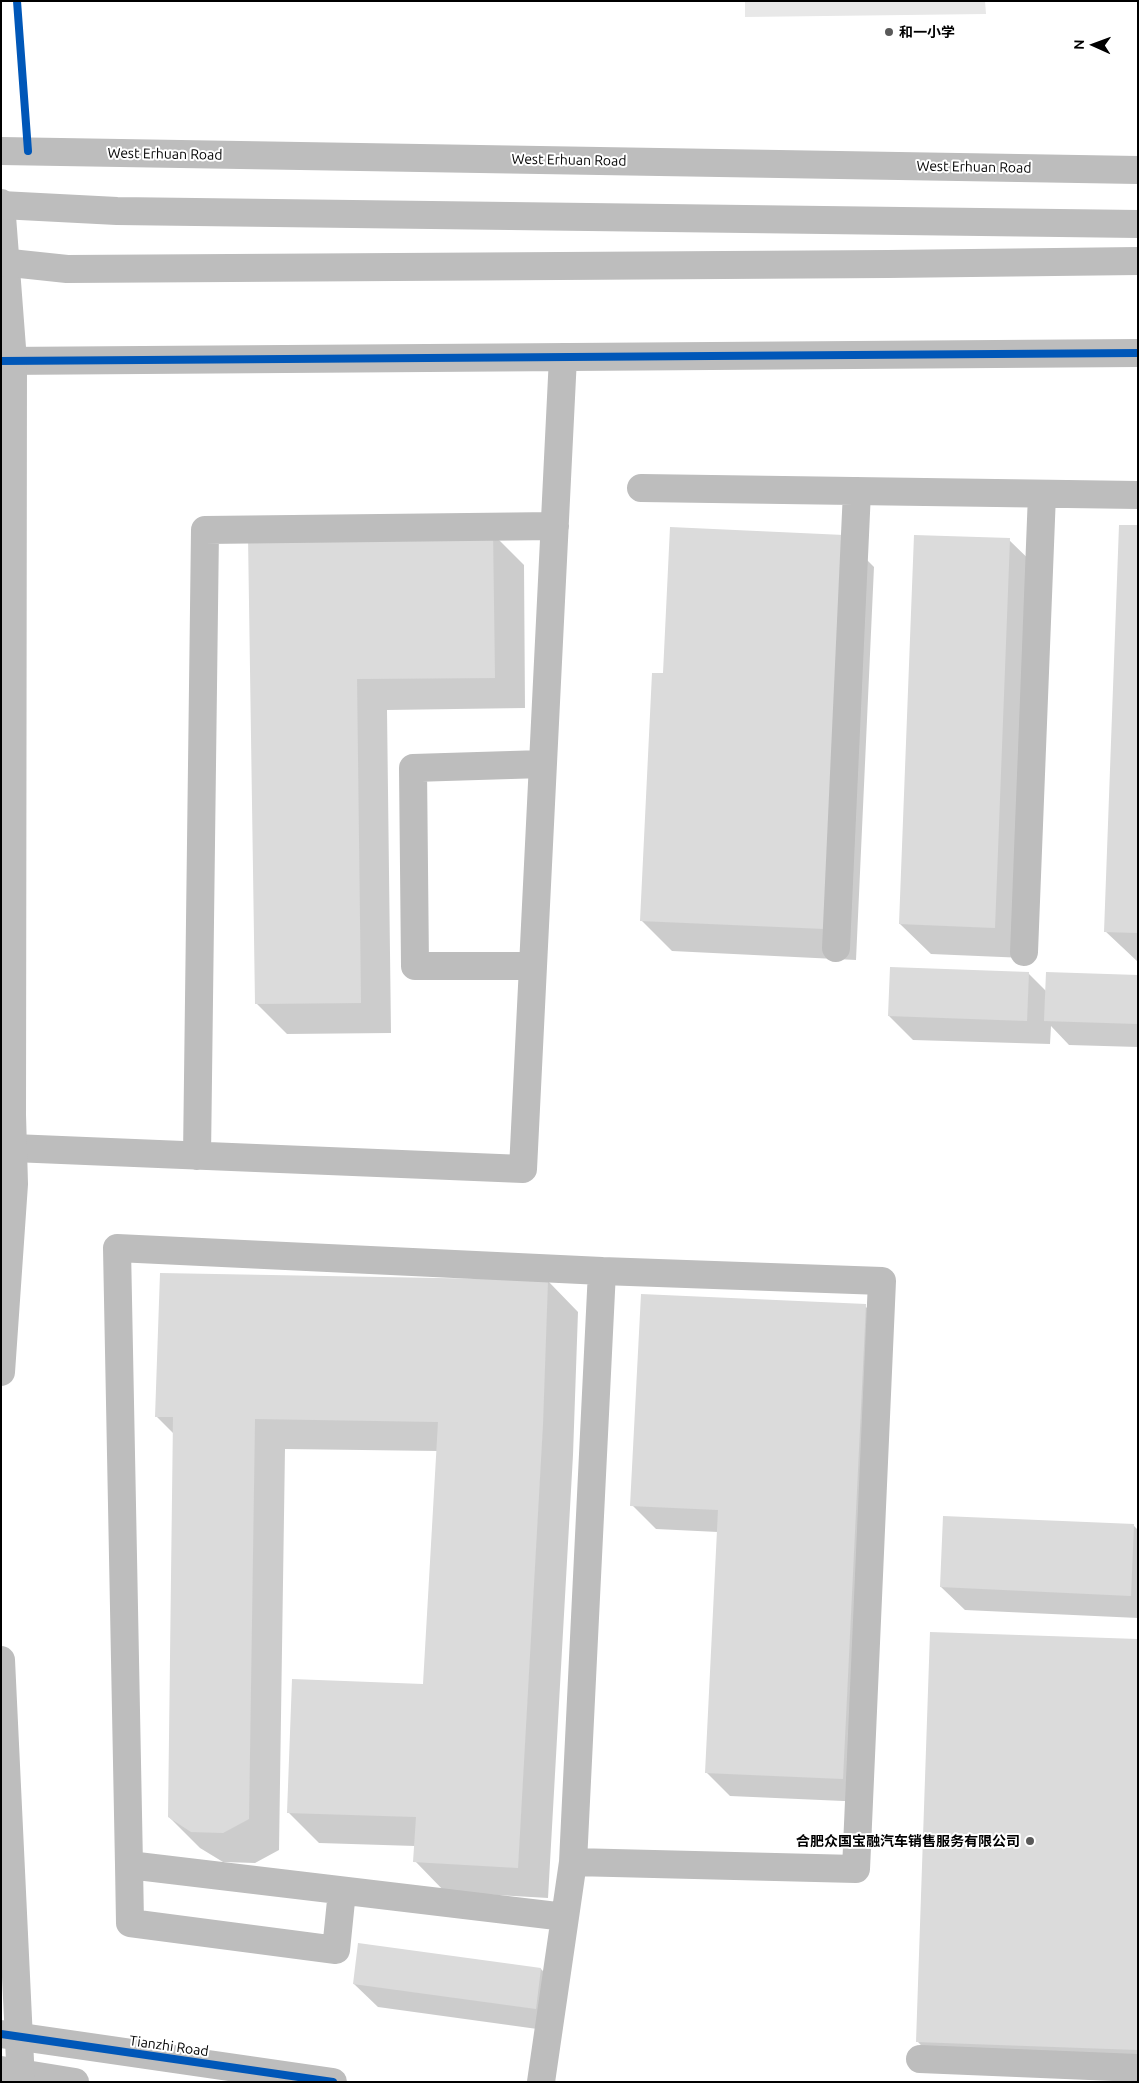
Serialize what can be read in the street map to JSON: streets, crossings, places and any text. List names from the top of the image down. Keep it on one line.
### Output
{"streets":{"main road":["West Erhuan Road","Tianzhi Road"]},"places":["和一小学","合肥众国宝融汽车销售服务有限公司"],"north":"left"}
